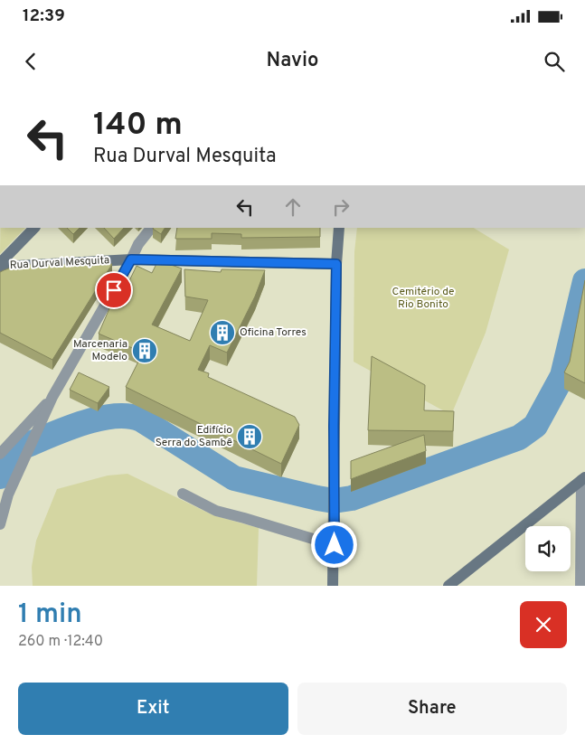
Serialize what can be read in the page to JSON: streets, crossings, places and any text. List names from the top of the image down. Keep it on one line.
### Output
{"streets":{"main road":["Rua Durval Mesquita"]},"parks":["Cemitério de Rio Bonito"],"places":{"building":["Oficina Torres","Marcenaria Modelo","Edifício Serra do Sambê"]},"page":{"status":"12:39","header":"Navio","turn":["140 m","Rua Durval Mesquita"],"heading":["1 min","260 m · 12:40"],"buttons":["Exit","Share"]}}
